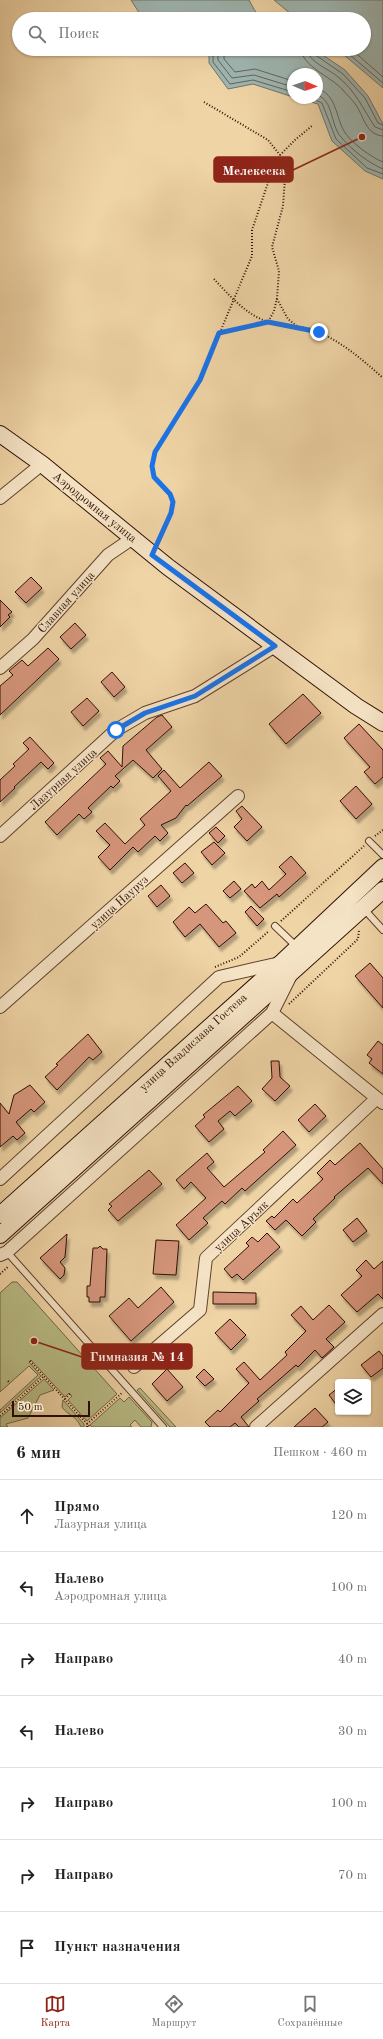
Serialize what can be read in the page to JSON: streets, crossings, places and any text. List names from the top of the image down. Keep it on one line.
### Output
{"streets":{"main road":["Аэродромная улица","улица Владислава Гостева"],"street":["Славная улица","Лазурная улица","улица Науруз","улица Аръяк"]},"crossings":[["Аэродромная улица","Славная улица"],["Аэродромная улица","Лазурная улица"]],"places":["Мелекеска","Гимназия № 14"],"scale_bar":"50 m","north":"right","page":{"search":"Поиск","scale":"50 m","heading":["6 мин","Пешком · 460 m"],"list":[["Прямо","Лазурная улица","120 m"],["Налево","Аэродромная улица","100 m"],["Направо","40 m"],["Налево","30 m"],["Направо","100 m"],["Направо","70 m"],"Пункт назначения"],"nav":["Карта","Маршрут","Сохранённые"]}}
